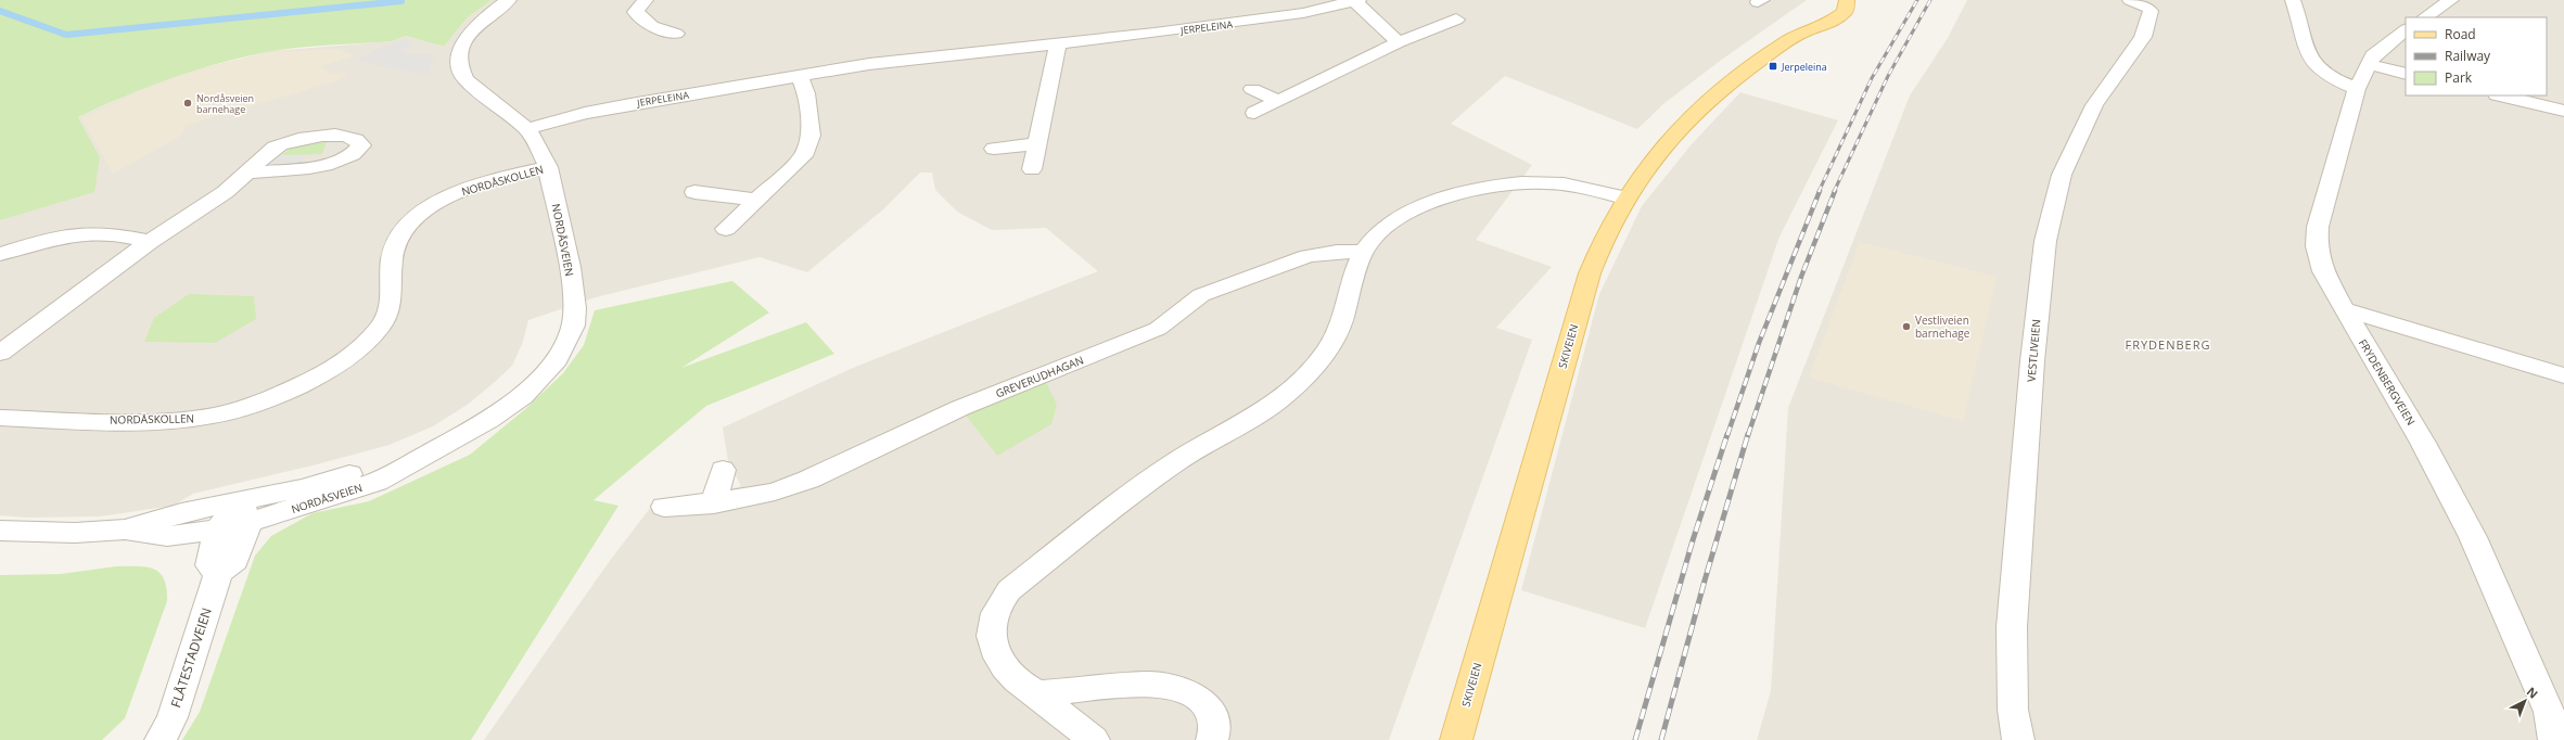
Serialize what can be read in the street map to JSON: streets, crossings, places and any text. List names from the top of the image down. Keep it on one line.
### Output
{"streets":{"main road":["SKIVEIEN"],"street":["JERPELEINA","NORDÅSKOLLEN","NORDÅSVEIEN","VESTLIVEIEN","GREVERUDHAGAN","FRYDENBERGVEIEN","FLÅTESTADVEIEN"]},"crossings":[["JERPELEINA","NORDÅSVEIEN"],["NORDÅSKOLLEN","NORDÅSVEIEN"],["NORDÅSVEIEN","FLÅTESTADVEIEN"]],"districts":["FRYDENBERG"],"places":{"transit":["Jerpeleina"],"other":["Nordåsveien barnehage","Vestliveien barnehage"]},"legend":["Road","Railway","Park"],"north":"top right"}
